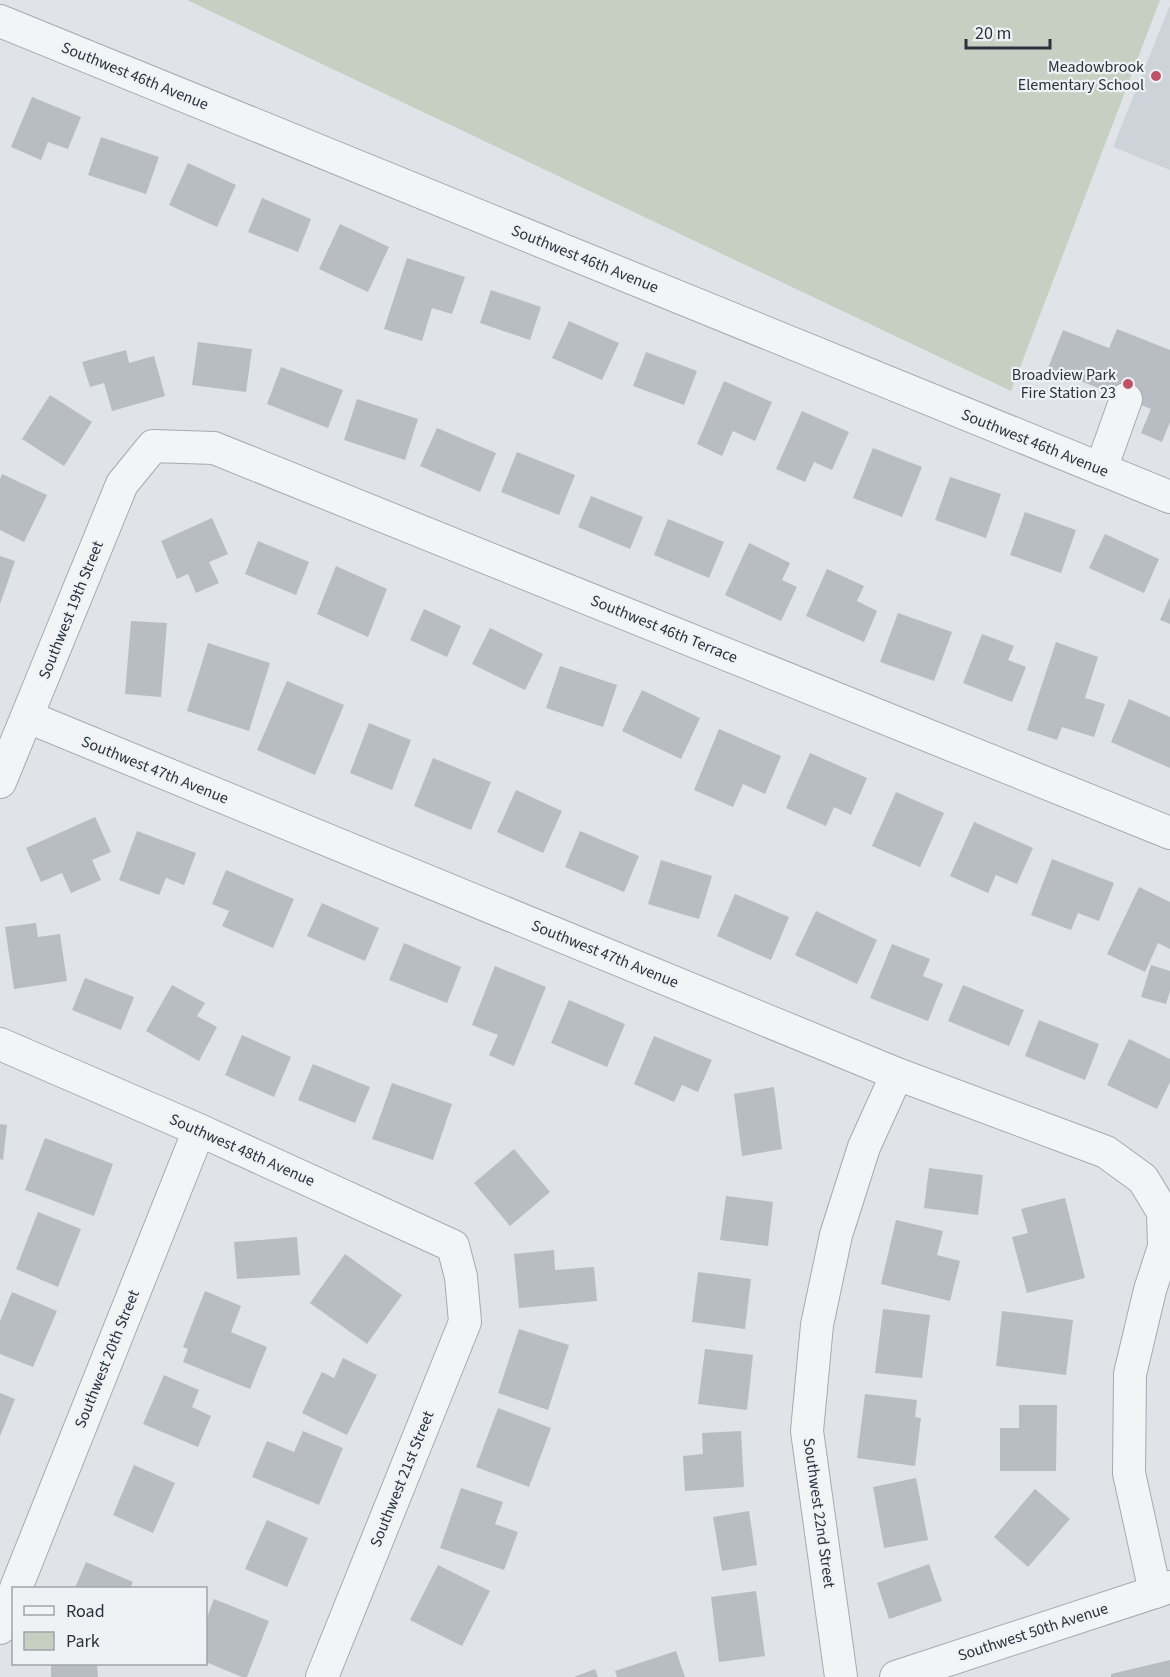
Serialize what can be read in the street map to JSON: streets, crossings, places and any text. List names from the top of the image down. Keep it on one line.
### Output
{"streets":{"street":["Southwest 46th Avenue","Southwest 19th Street","Southwest 46th Terrace","Southwest 47th Avenue","Southwest 48th Avenue","Southwest 20th Street","Southwest 21st Street","Southwest 22nd Street","Southwest 50th Avenue"]},"crossings":[["Southwest 19th Street","Southwest 46th Terrace"],["Southwest 19th Street","Southwest 47th Avenue"],["Southwest 47th Avenue","Southwest 22nd Street"],["Southwest 47th Avenue","Southwest 50th Avenue"],["Southwest 48th Avenue","Southwest 20th Street"],["Southwest 48th Avenue","Southwest 21st Street"]],"places":["Meadowbrook Elementary School","Broadview Park Fire Station 23"],"legend":["Road","Park"],"scale_bar":"20 m"}
